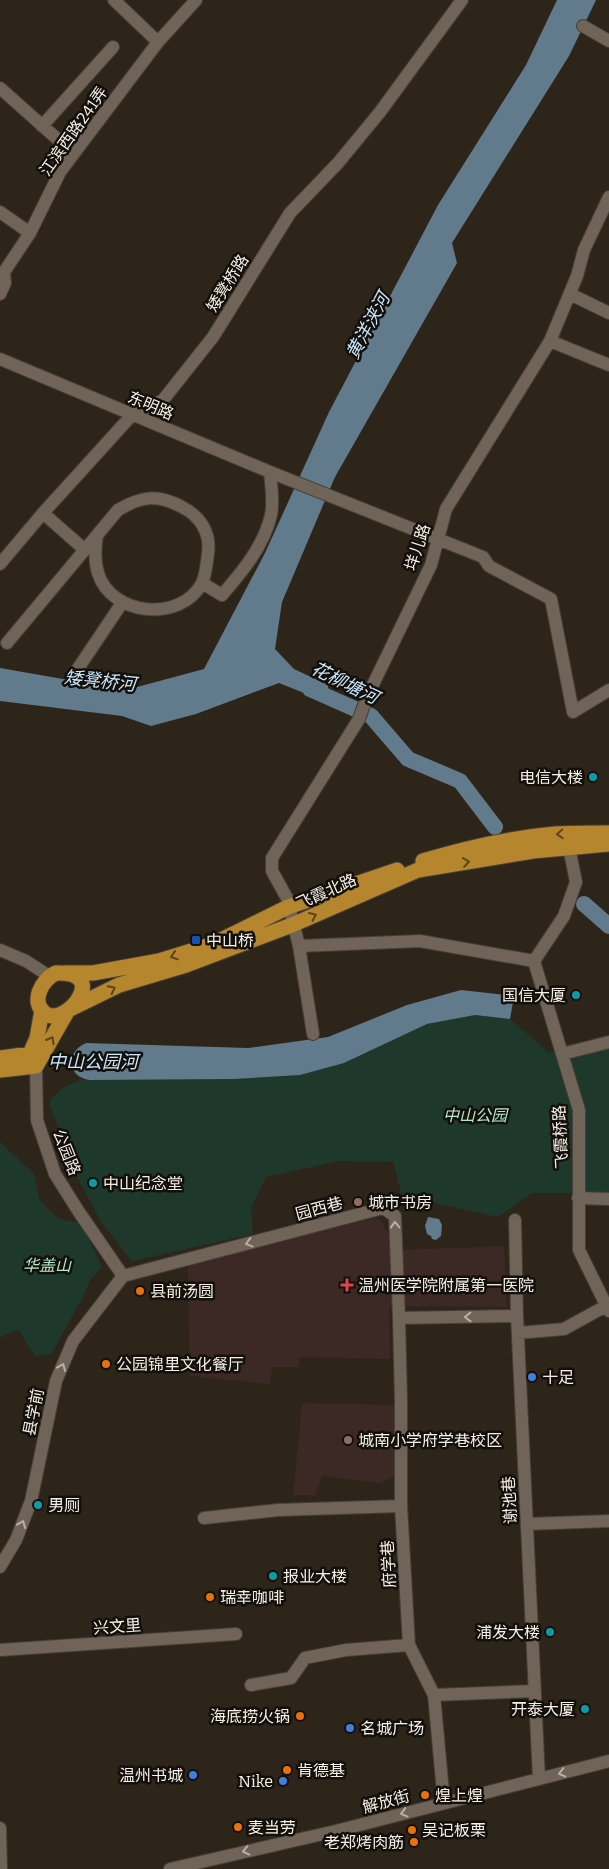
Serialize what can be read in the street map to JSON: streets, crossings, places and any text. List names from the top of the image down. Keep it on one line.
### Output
{"streets":{"main road":["飞霞北路"],"street":["江滨西路241弄","矮凳桥路","东明路","垟儿路","飞霞桥路","公园路","园西巷","县学前","谢池巷","府学巷","兴文里","解放街"]},"crossings":[["矮凳桥路","东明路"],["东明路","垟儿路"],["垟儿路","飞霞北路"],["公园路","园西巷"],["公园路","县学前"],["园西巷","县学前"],["园西巷","府学巷"],["谢池巷","解放街"],["府学巷","解放街"]],"one_way":["县学前","解放街"],"water":["黄洋浃河","矮凳桥河","花柳塘河","中山公园河"],"parks":["中山公园","华盖山"],"places":{"other":["电信大楼","国信大厦","中山纪念堂","城市书房","县前汤圆","公园锦里文化餐厅","十足","城南小学府学巷校区","男厕","报业大楼","瑞幸咖啡","浦发大楼","开泰大厦","海底捞火锅","名城广场","肯德基","温州书城","Nike","煌上煌","麦当劳","吴记板栗","老郑烤肉筋"],"transit":["中山桥"],"health":["温州医学院附属第一医院"]}}
